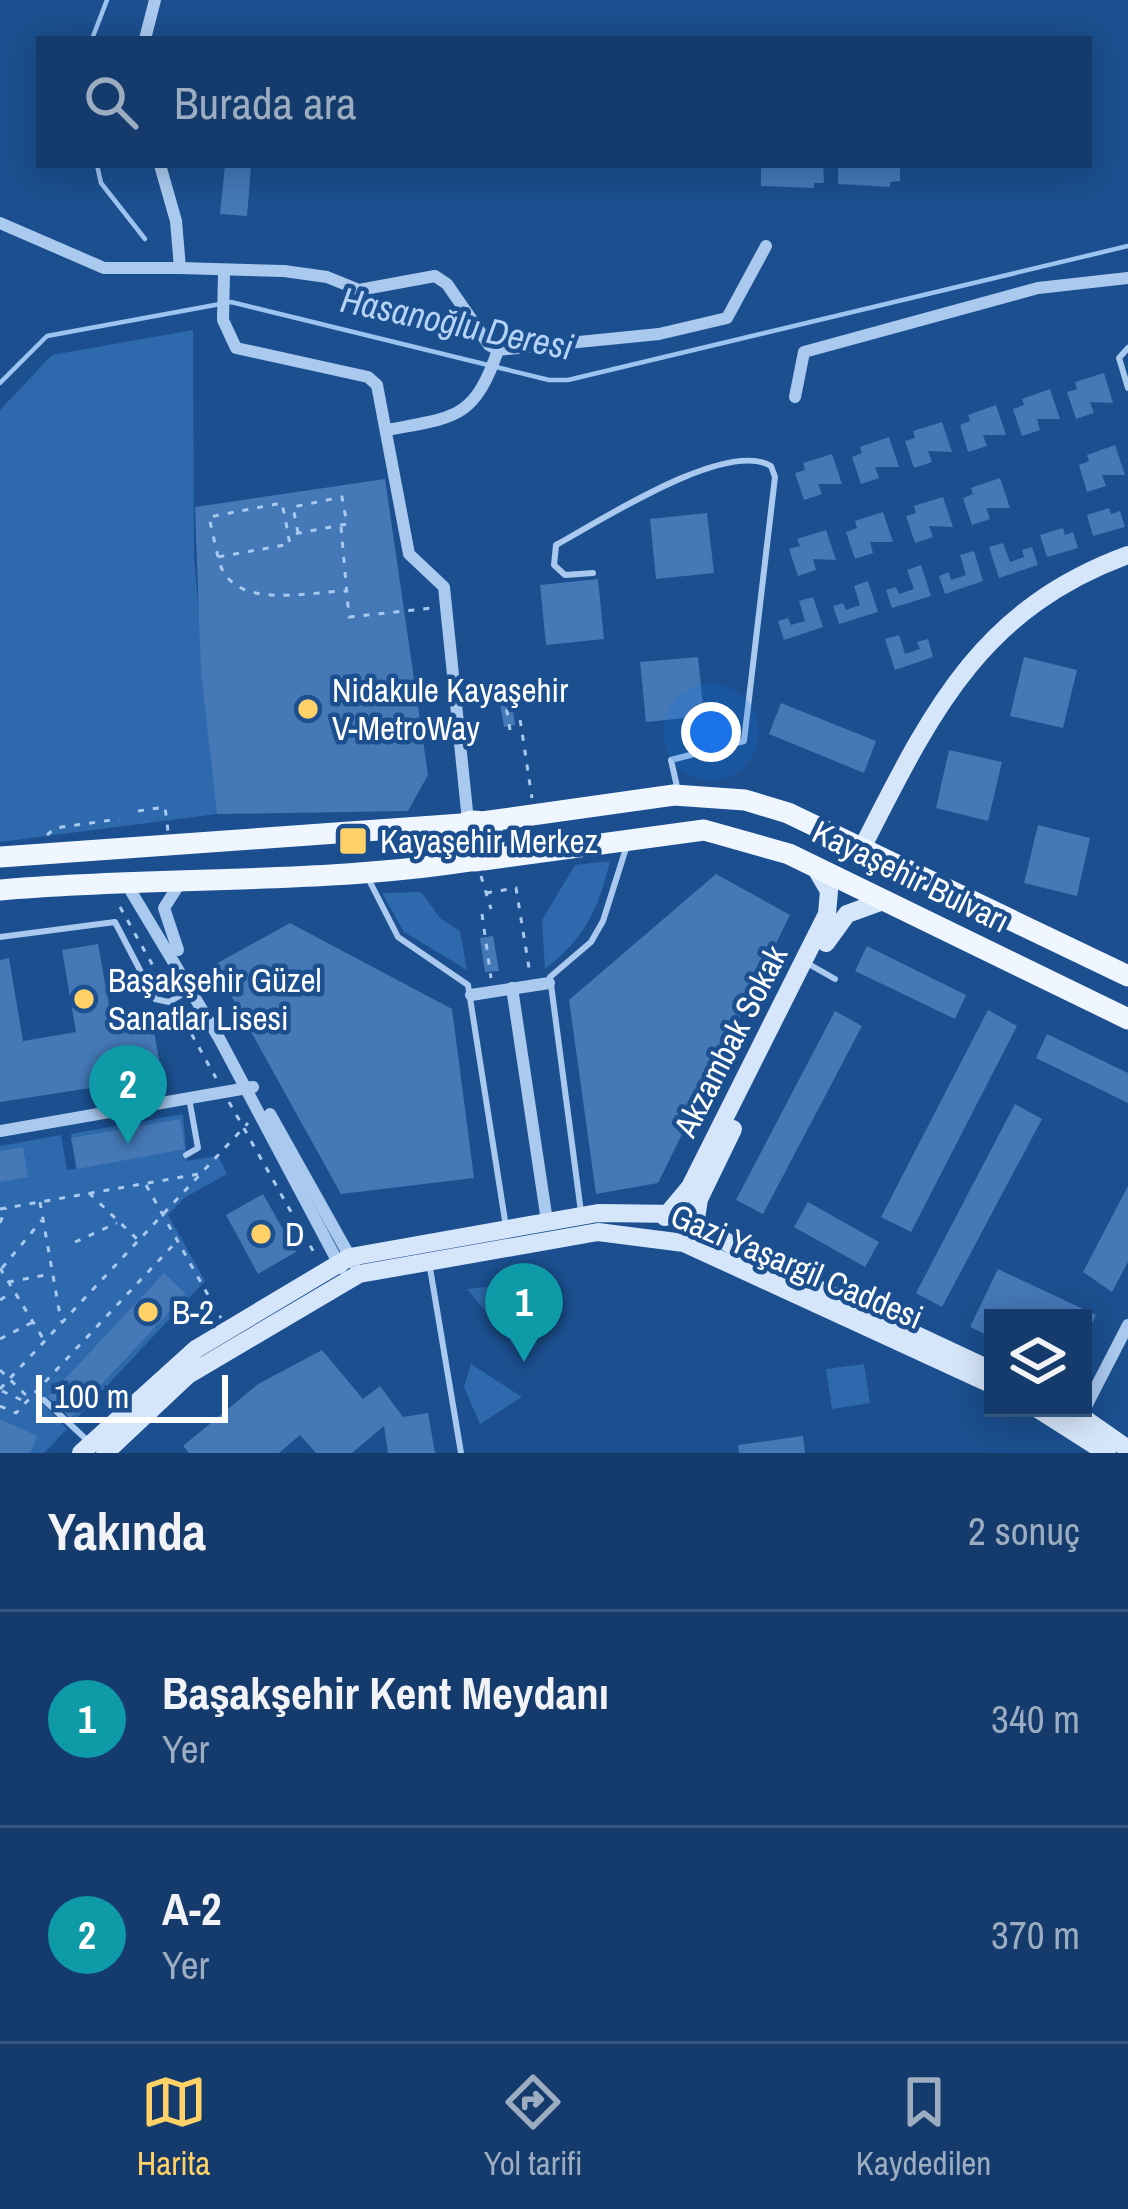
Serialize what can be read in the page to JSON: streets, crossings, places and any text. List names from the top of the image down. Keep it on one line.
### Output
{"streets":{"main road":["Kayaşehir Bulvarı"],"street":["Akzambak Sokak","Gazi Yaşargil Caddesi"]},"crossings":[["Kayaşehir Bulvarı","Akzambak Sokak"],["Akzambak Sokak","Gazi Yaşargil Caddesi"]],"water":["Hasanoğlu Deresi"],"places":{"other":["Nidakule Kayaşehir V-MetroWay","Başakşehir Güzel Sanatlar Lisesi","D","B-2"],"transit":["Kayaşehir Merkez"]},"scale_bar":"100 m","page":{"search":"Burada ara","pins":["2","1"],"scale":"100 m","heading":["Yakında","2 sonuç"],"list":[{"mark":"1","name":"Başakşehir Kent Meydanı","note":"Yer","value":"340 m"},{"mark":"2","name":"A-2","note":"Yer","value":"370 m"}],"nav":["Harita","Yol tarifi","Kaydedilen"]}}
